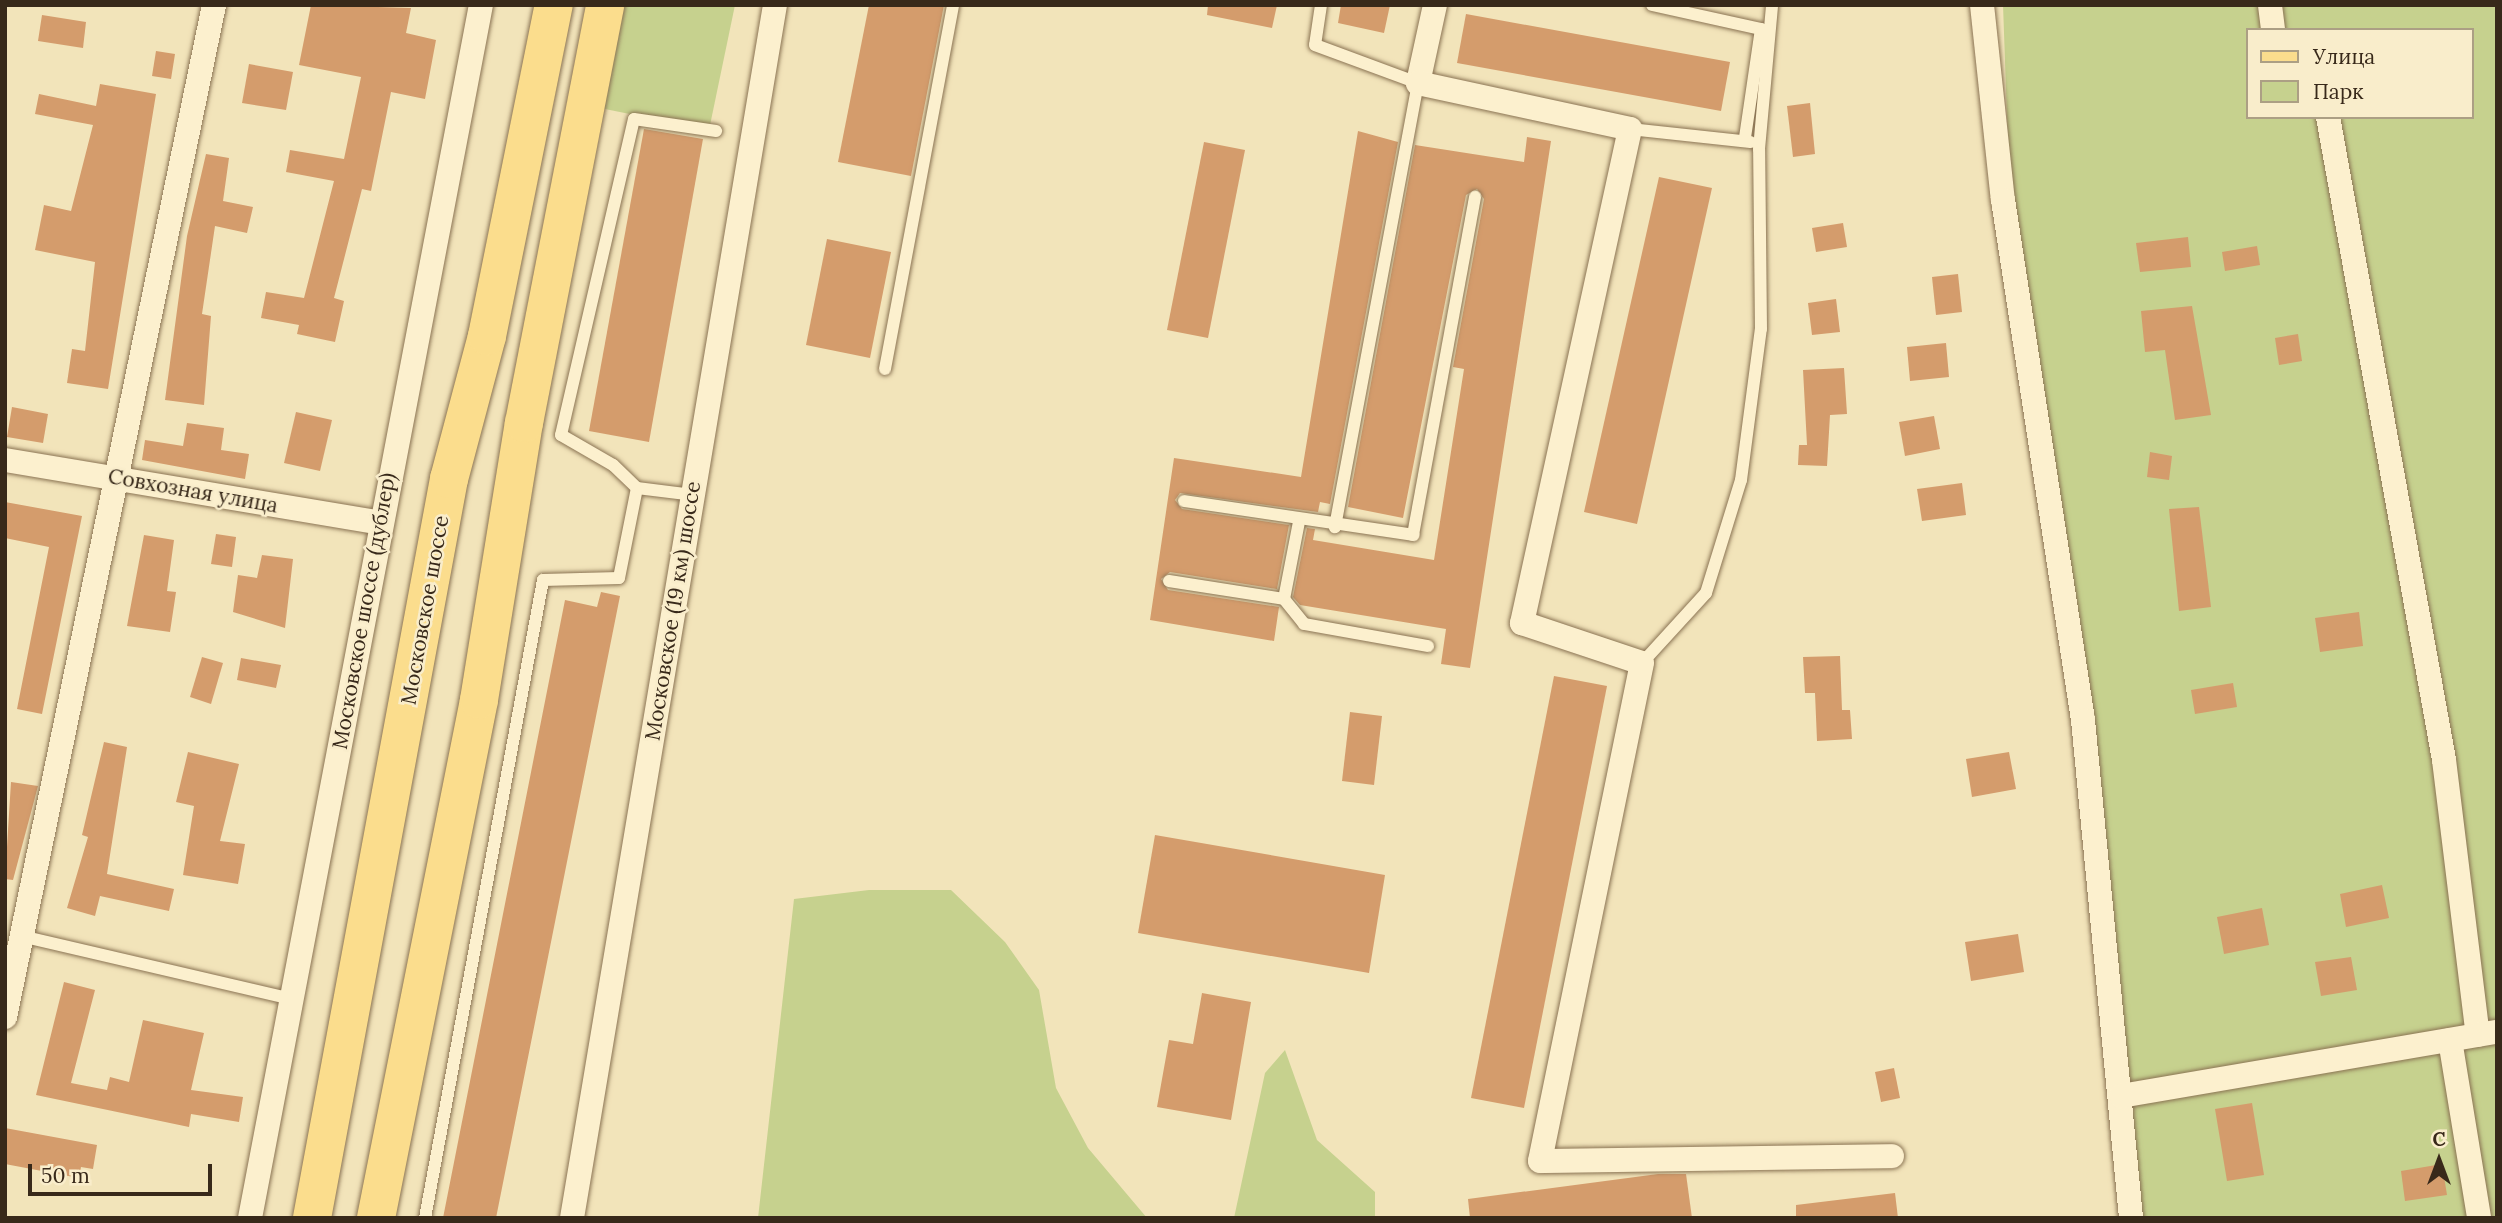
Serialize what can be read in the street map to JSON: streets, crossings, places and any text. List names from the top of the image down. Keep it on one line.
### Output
{"streets":{"main road":["Московское шоссе"],"street":["Совхозная улица","Московское шоссе (дублер)","Московское (19 км) шоссе"]},"crossings":[["Совхозная улица","Московское шоссе (дублер)"]],"legend":["Улица","Парк"],"scale_bar":"50 m","north":"top"}
